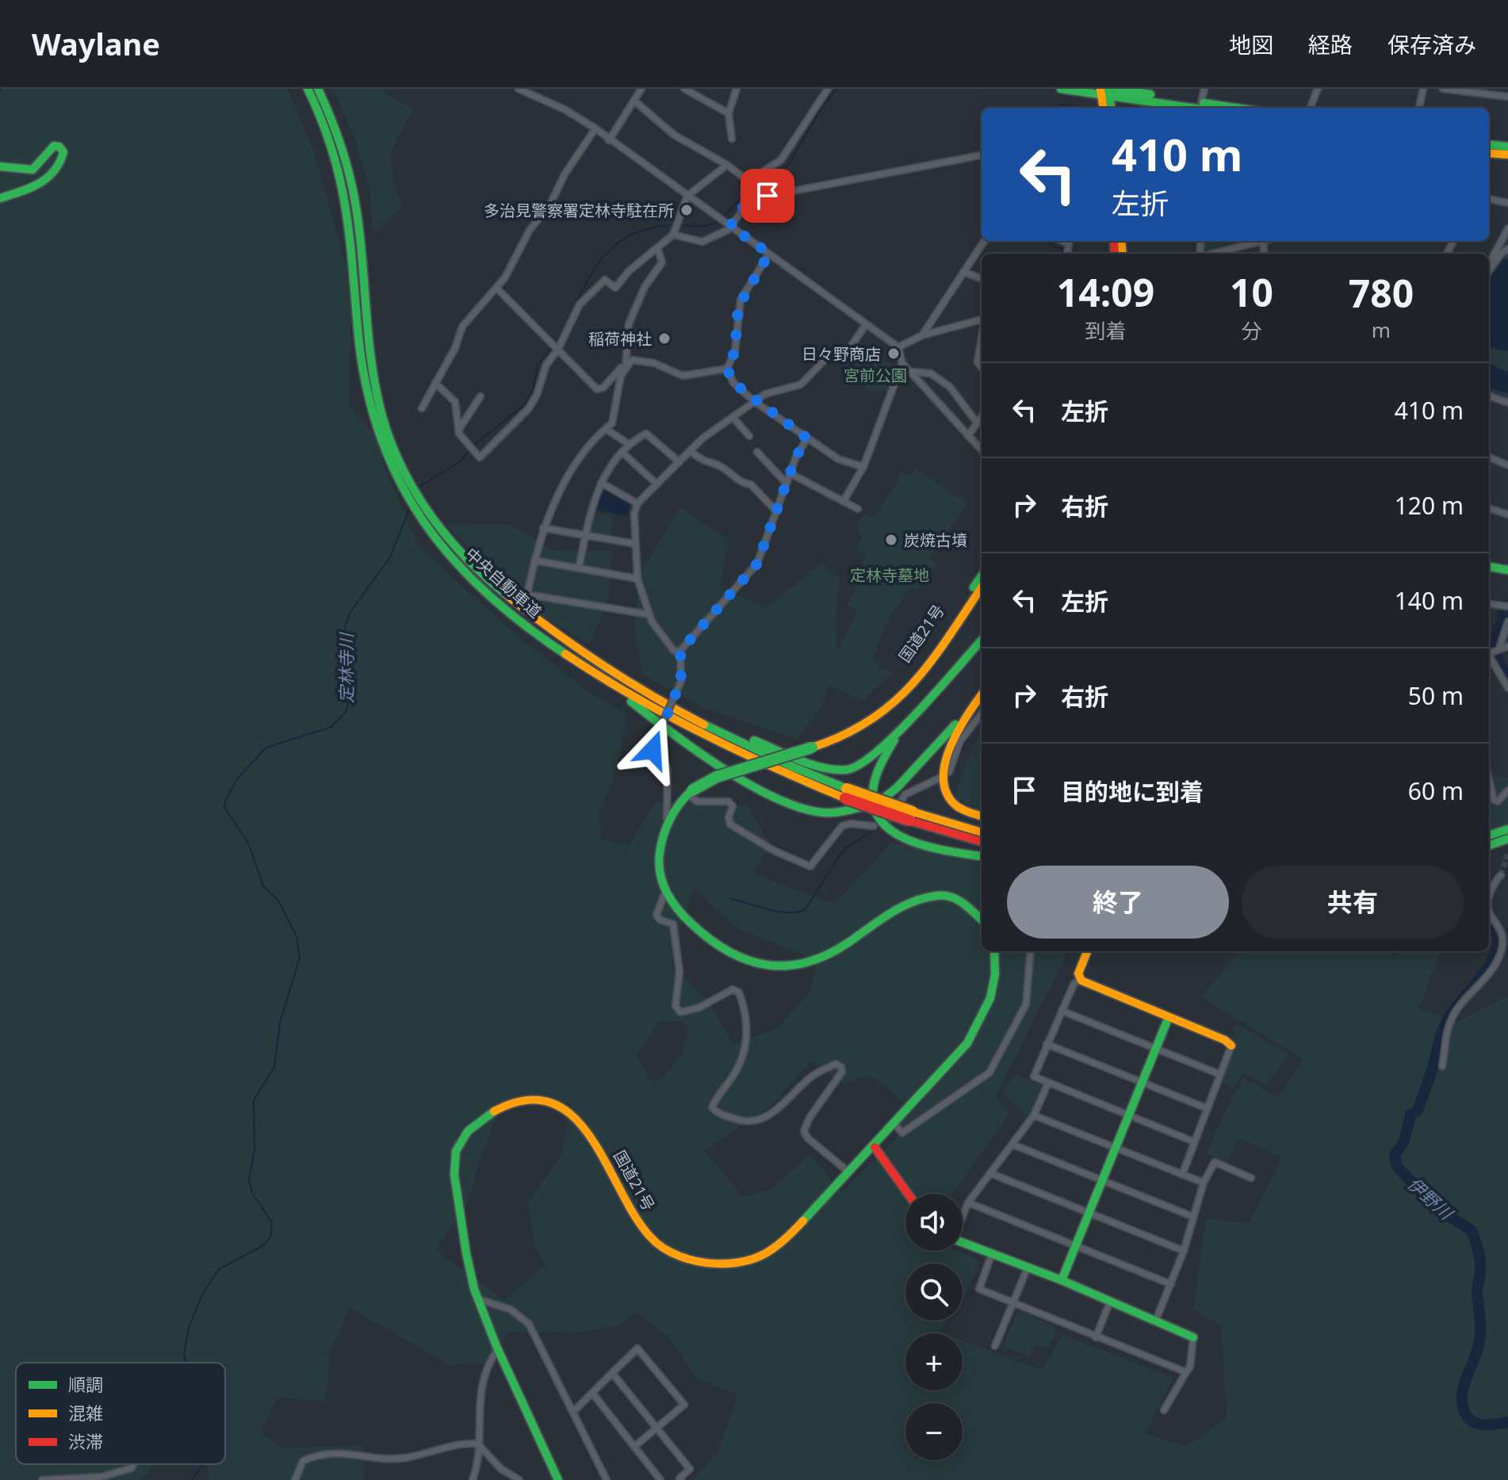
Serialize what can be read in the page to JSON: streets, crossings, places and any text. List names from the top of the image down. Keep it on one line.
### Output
{"streets":{"main road":["中央自動車道","国道21号"]},"water":["定林寺川","伊野川"],"parks":["宮前公園","定林寺墓地"],"places":["多治見警察署定林寺駐在所","稲荷神社","日々野商店","炭焼古墳"],"legend":["順調","混雑","渋滞"],"page":{"header":"Waylane","nav":["地図","経路","保存済み"],"turn":["410 m","左折"],"eta":["14:09","到着","10","分","780","m"],"list":[{"name":"左折","value":"410 m"},{"name":"右折","value":"120 m"},{"name":"左折","value":"140 m"},{"name":"右折","value":"50 m"},{"name":"目的地に到着","value":"60 m"}],"buttons":["終了","共有"],"map_buttons":["+","−"]}}
